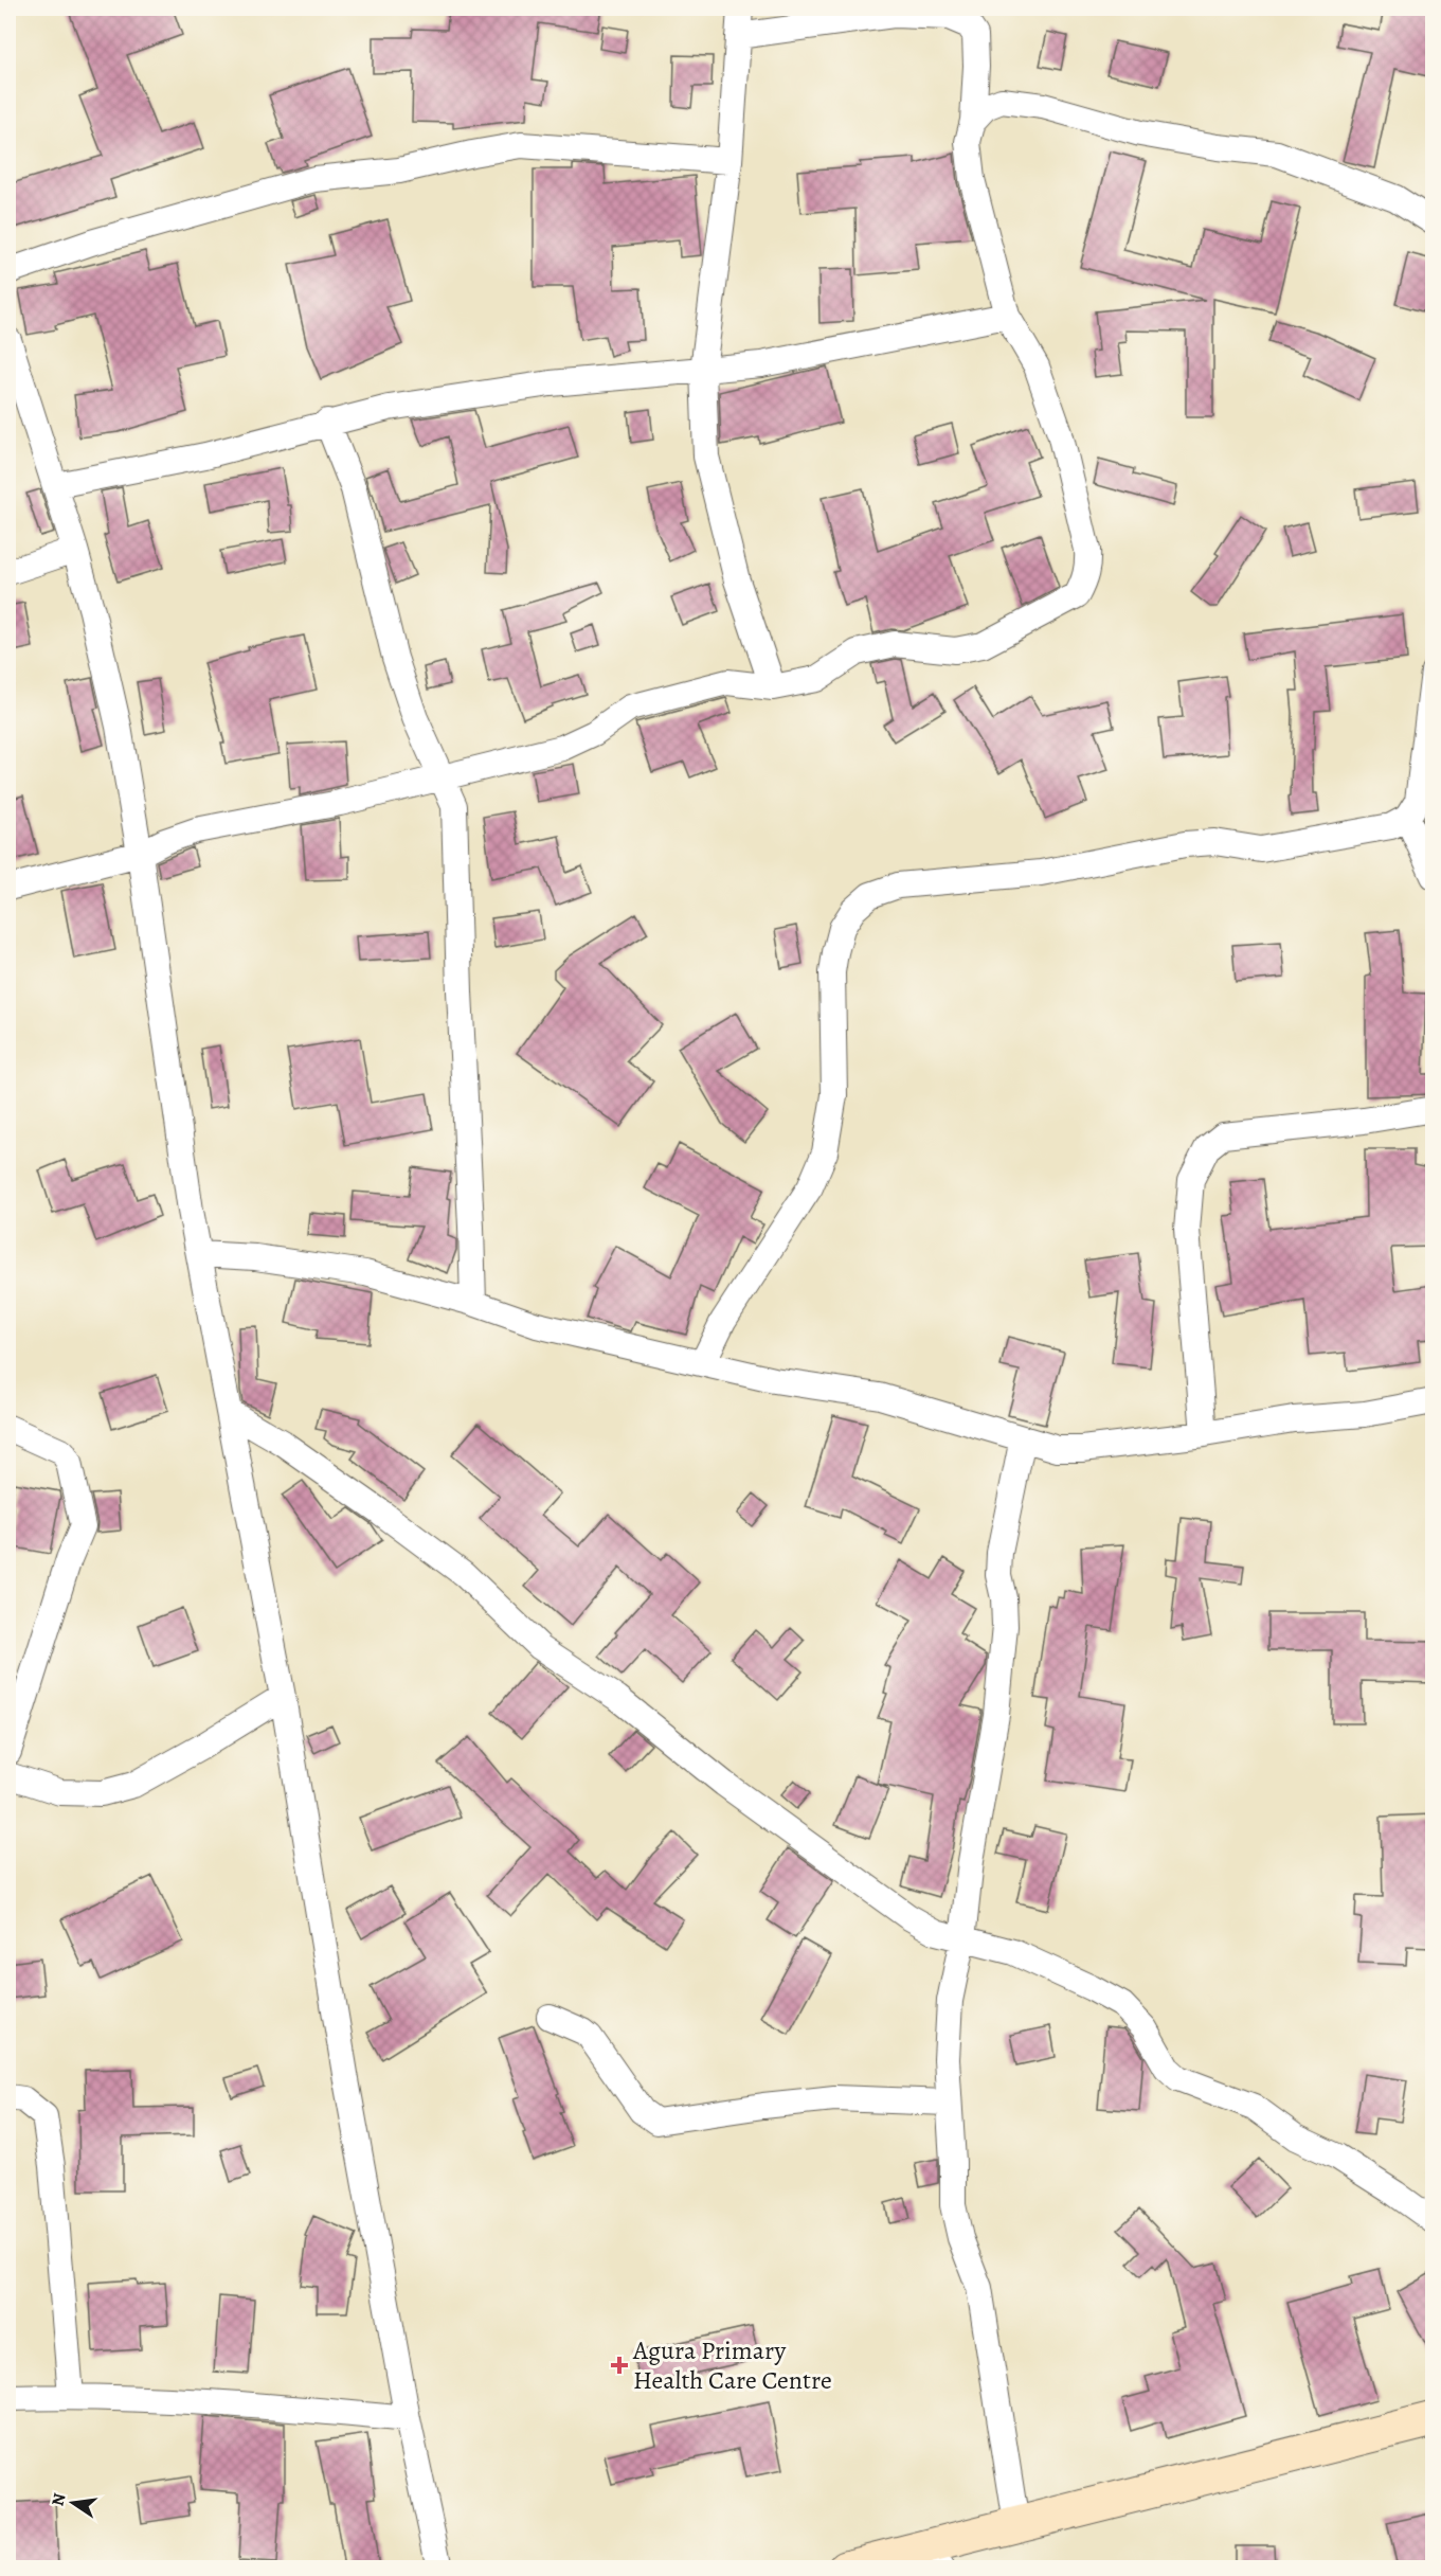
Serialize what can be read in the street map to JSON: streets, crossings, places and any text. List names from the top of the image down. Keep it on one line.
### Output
{"places":{"health":["Agura Primary Health Care Centre"]},"north":"left"}
